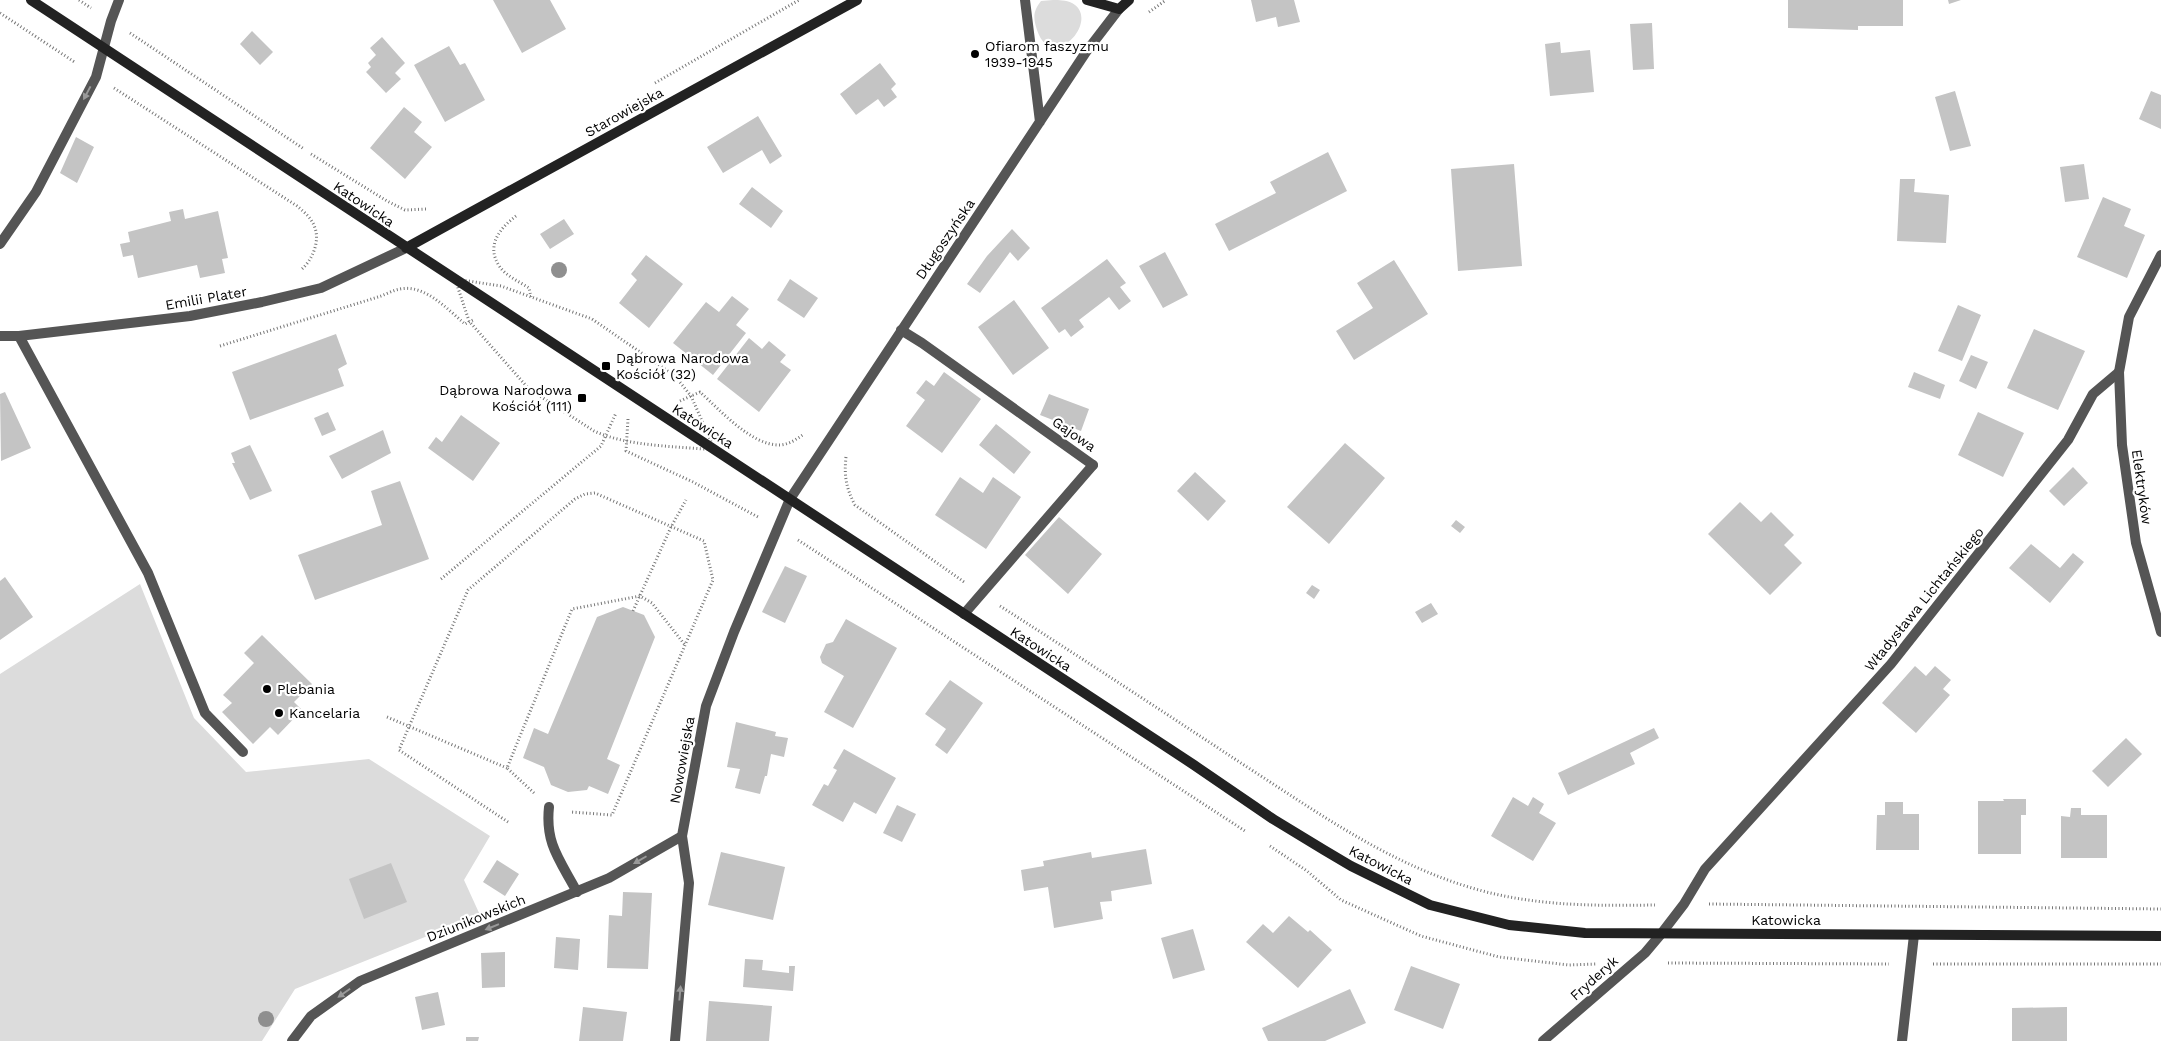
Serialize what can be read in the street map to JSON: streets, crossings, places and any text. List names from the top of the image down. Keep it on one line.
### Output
{"streets":{"street":["Starowiejska","Katowicka","Długoszyńska","Emilii Plater","Gajowa","Elektryków","Władysława Lichtańskiego","Nowowiejska","Dziunikowskich","Fryderyk"]},"crossings":[["Starowiejska","Katowicka"],["Starowiejska","Emilii Plater"],["Katowicka","Długoszyńska"],["Katowicka","Emilii Plater"],["Katowicka","Gajowa"],["Katowicka","Władysława Lichtańskiego"],["Katowicka","Nowowiejska"],["Katowicka","Fryderyk"],["Długoszyńska","Gajowa"],["Długoszyńska","Nowowiejska"],["Elektryków","Władysława Lichtańskiego"],["Władysława Lichtańskiego","Fryderyk"],["Nowowiejska","Dziunikowskich"]],"one_way":["Nowowiejska","Dziunikowskich"],"places":{"other":["Ofiarom faszyzmu 1939-1945","Plebania","Kancelaria"],"transit":["Dąbrowa Narodowa Kościół (32)","Dąbrowa Narodowa Kościół (111)"]}}
